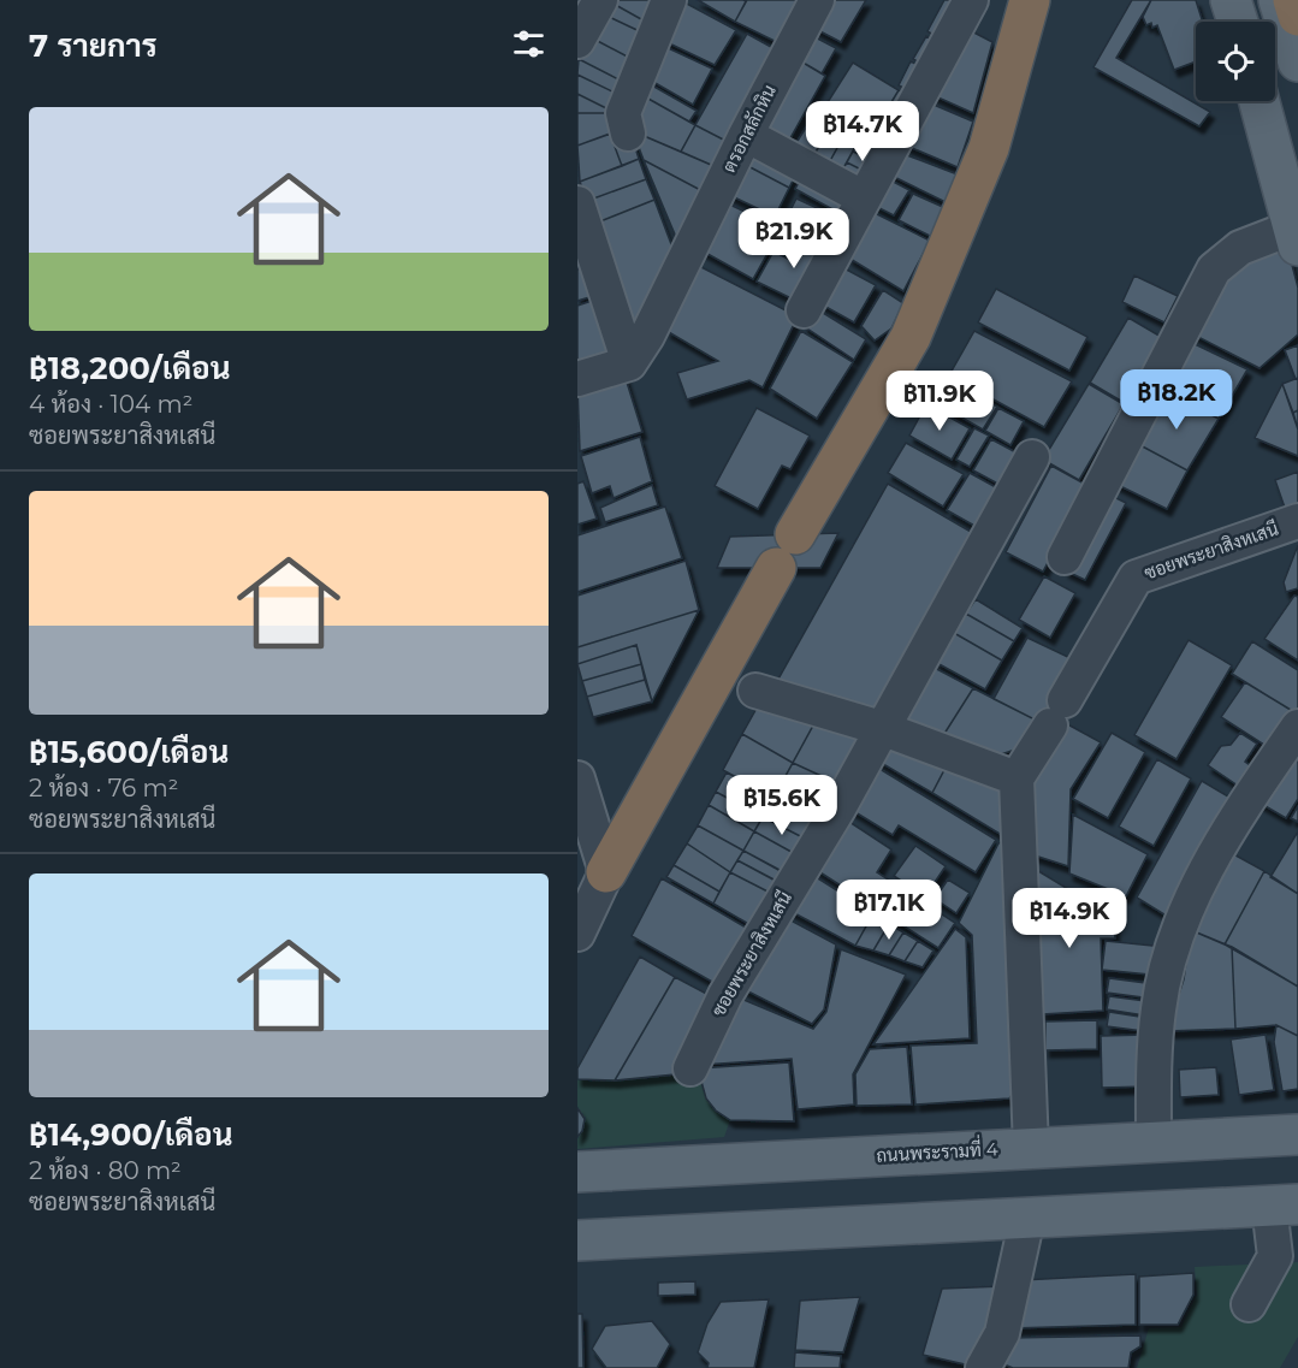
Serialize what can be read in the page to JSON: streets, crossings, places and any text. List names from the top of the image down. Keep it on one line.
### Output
{"streets":{"main road":["ถนนพระรามที่ 4"],"street":["ตรอกสลักหิน","ซอยพระยาสิงหเสนี"]},"page":{"heading":"7 รายการ","list":[{"name":"฿18,200/เดือน","note":"4 ห้อง · 104 m² · ซอยพระยาสิงหเสนี"},{"name":"฿15,600/เดือน","note":"2 ห้อง · 76 m² · ซอยพระยาสิงหเสนี"},{"name":"฿14,900/เดือน","note":"2 ห้อง · 80 m² · ซอยพระยาสิงหเสนี"}],"price":["฿14.7K","฿21.9K","฿18.2K","฿11.9K","฿15.6K","฿17.1K","฿14.9K"]}}
